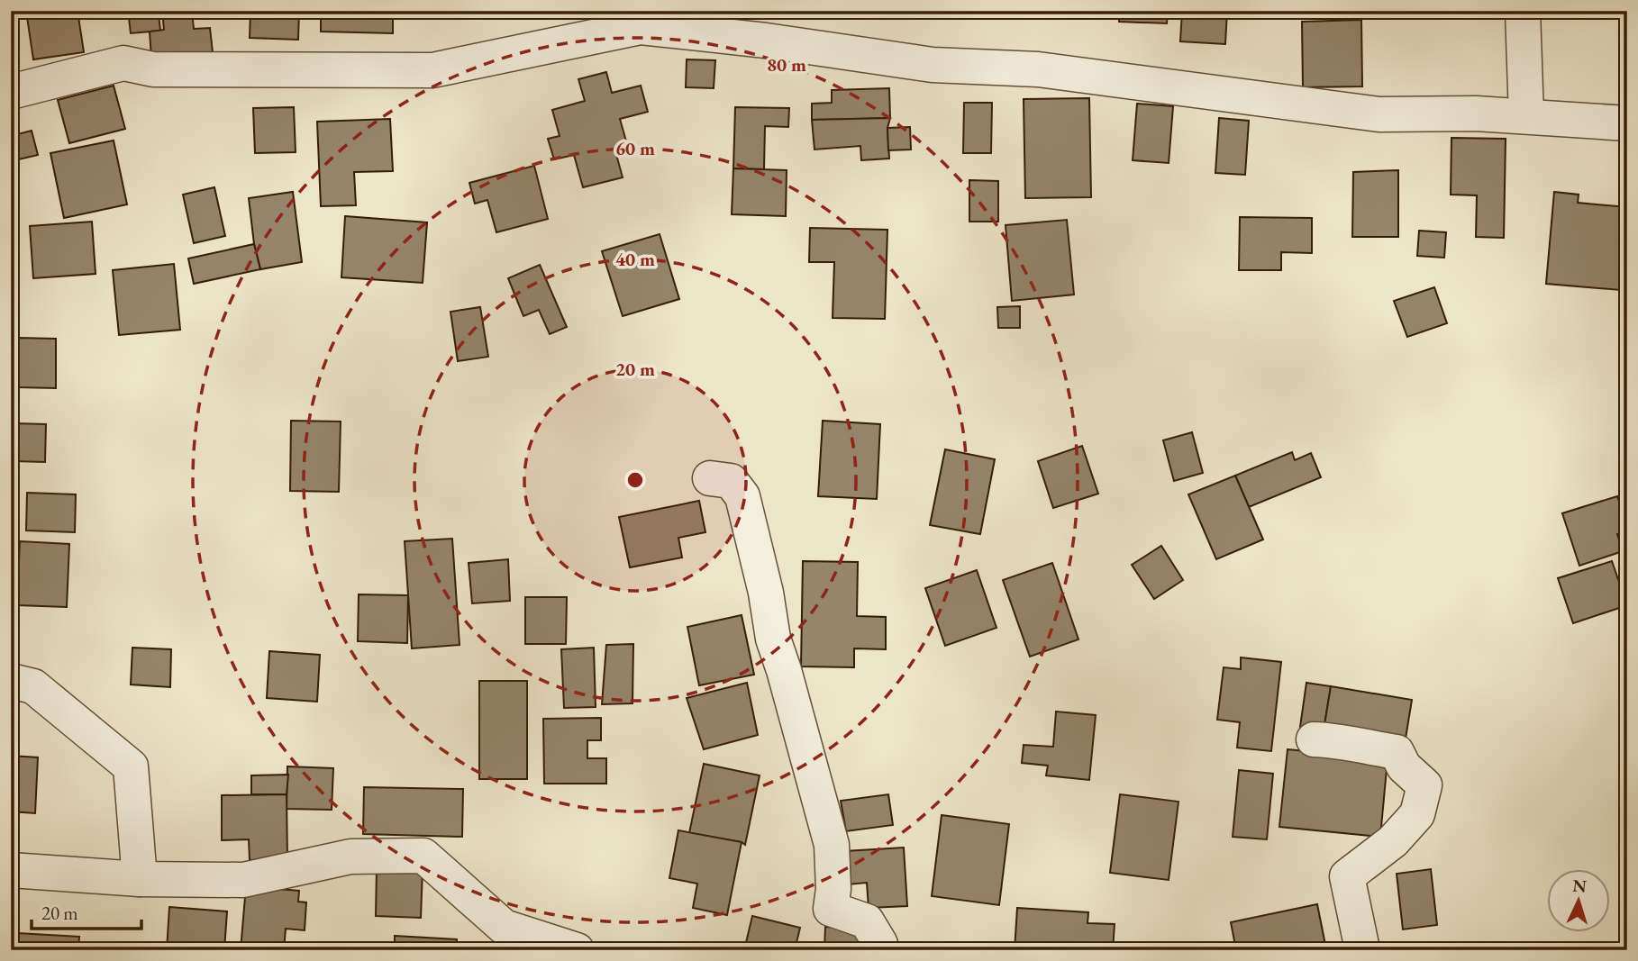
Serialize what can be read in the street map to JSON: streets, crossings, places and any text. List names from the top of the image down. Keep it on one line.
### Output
{"scale_bar":"20 m","north":"top","rings":["80 m","60 m","40 m","20 m"]}
